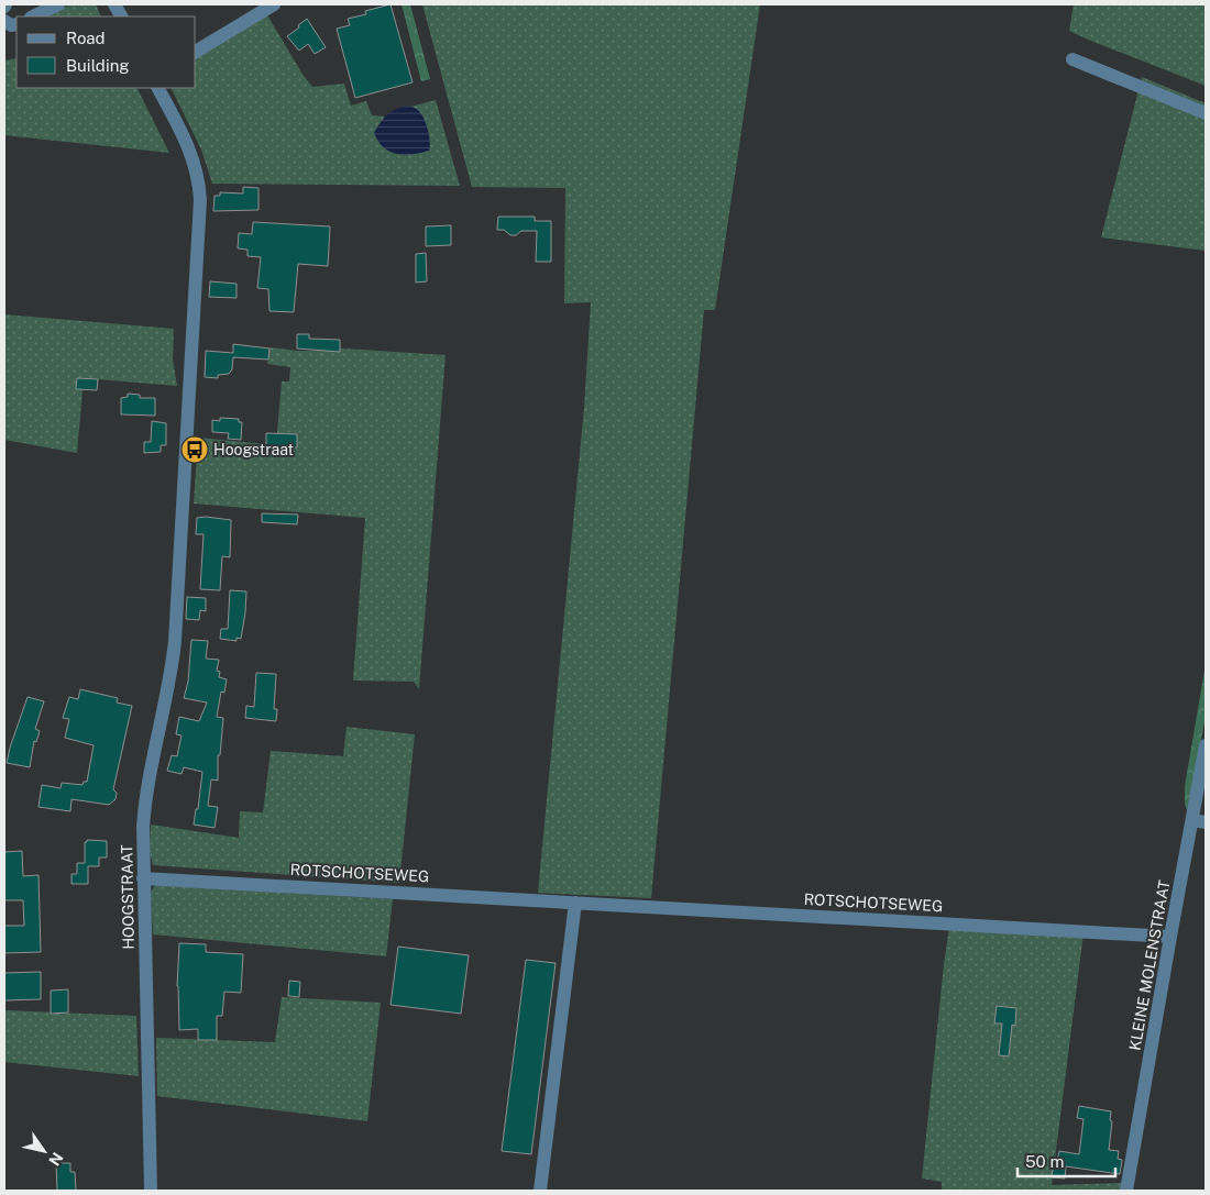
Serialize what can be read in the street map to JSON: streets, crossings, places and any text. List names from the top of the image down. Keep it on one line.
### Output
{"streets":{"street":["ROTSCHOTSEWEG","HOOGSTRAAT","KLEINE MOLENSTRAAT"]},"crossings":[["ROTSCHOTSEWEG","HOOGSTRAAT"],["ROTSCHOTSEWEG","KLEINE MOLENSTRAAT"]],"places":{"bus stop":["Hoogstraat"]},"legend":["Road","Building"],"scale_bar":"50 m","north":"bottom right"}
